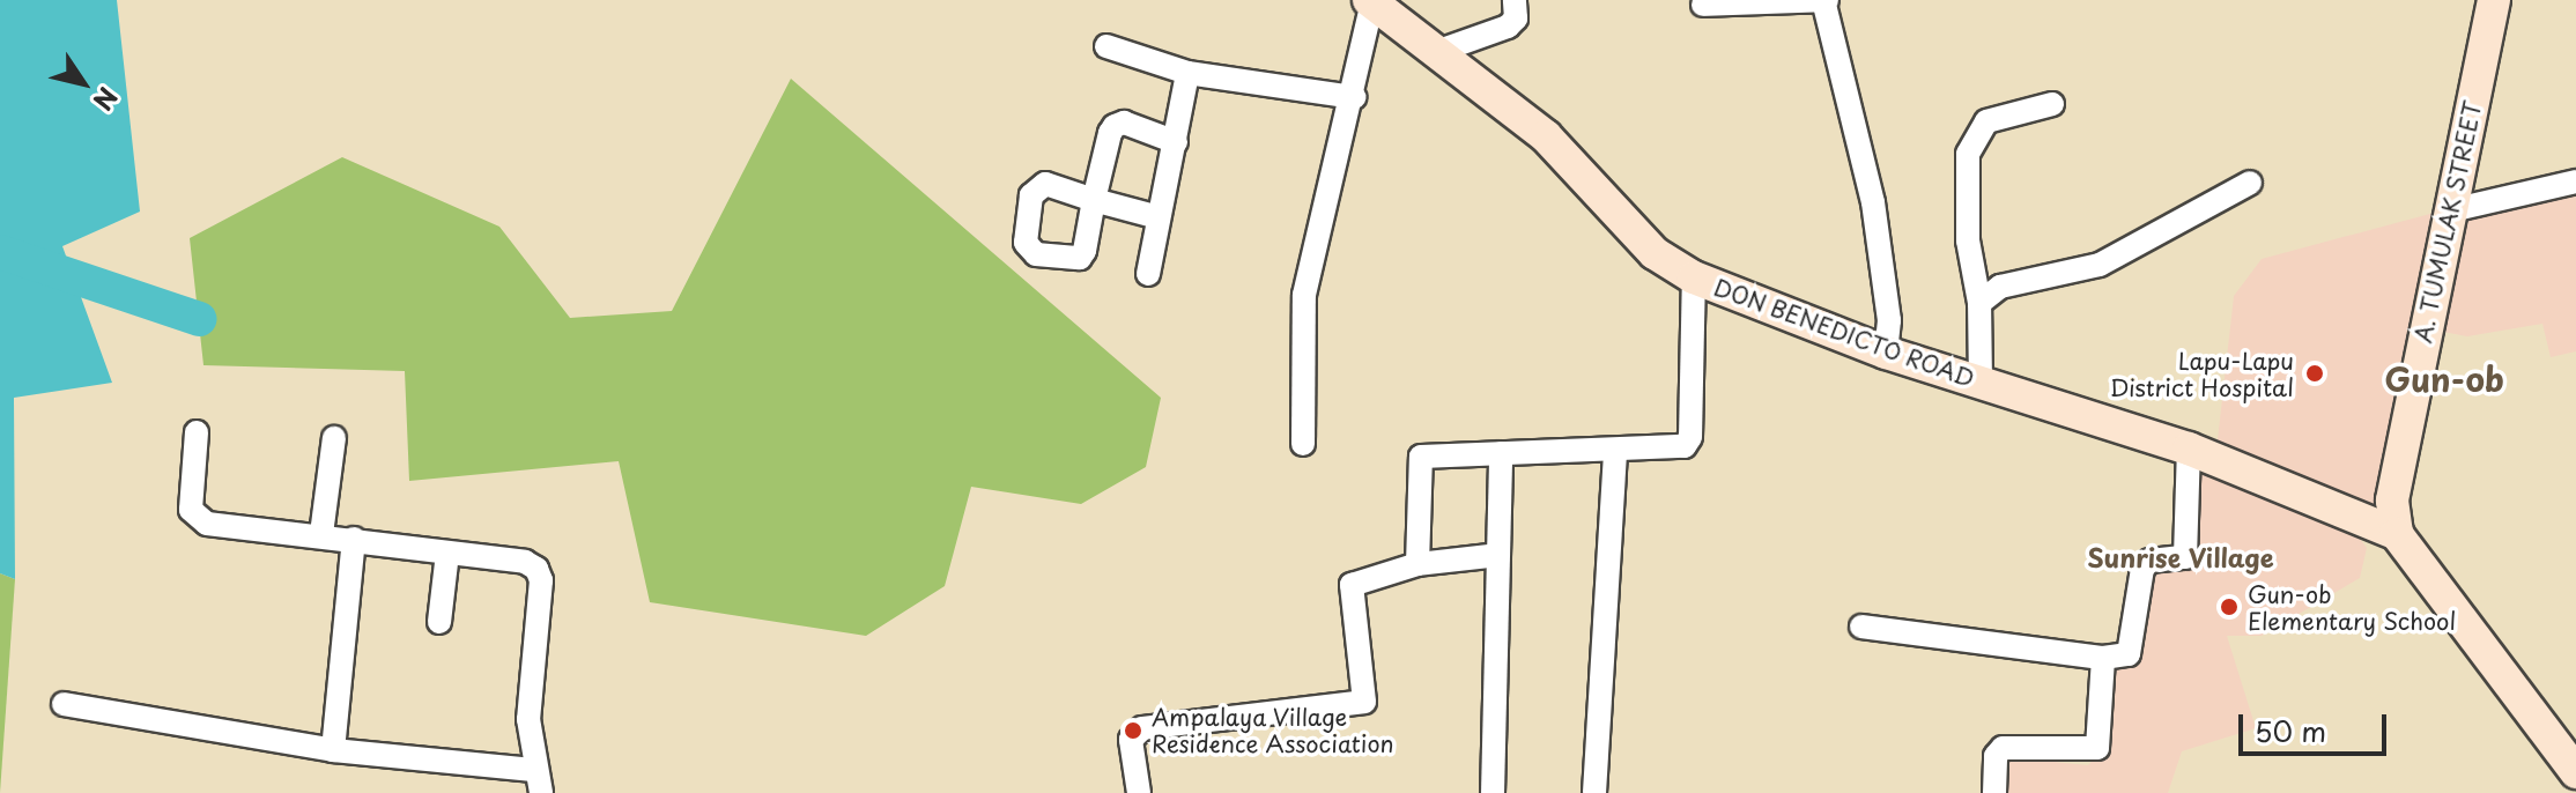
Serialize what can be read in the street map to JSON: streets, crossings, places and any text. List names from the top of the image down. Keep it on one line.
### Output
{"streets":{"street":["A. TUMULAK STREET","DON BENEDICTO ROAD"]},"crossings":[["A. TUMULAK STREET","DON BENEDICTO ROAD"]],"districts":["Gun-ob","Sunrise Village"],"places":["Lapu-Lapu District Hospital","Gun-ob Elementary School","Ampalaya Village Residence Association"],"scale_bar":"50 m","north":"bottom right"}
